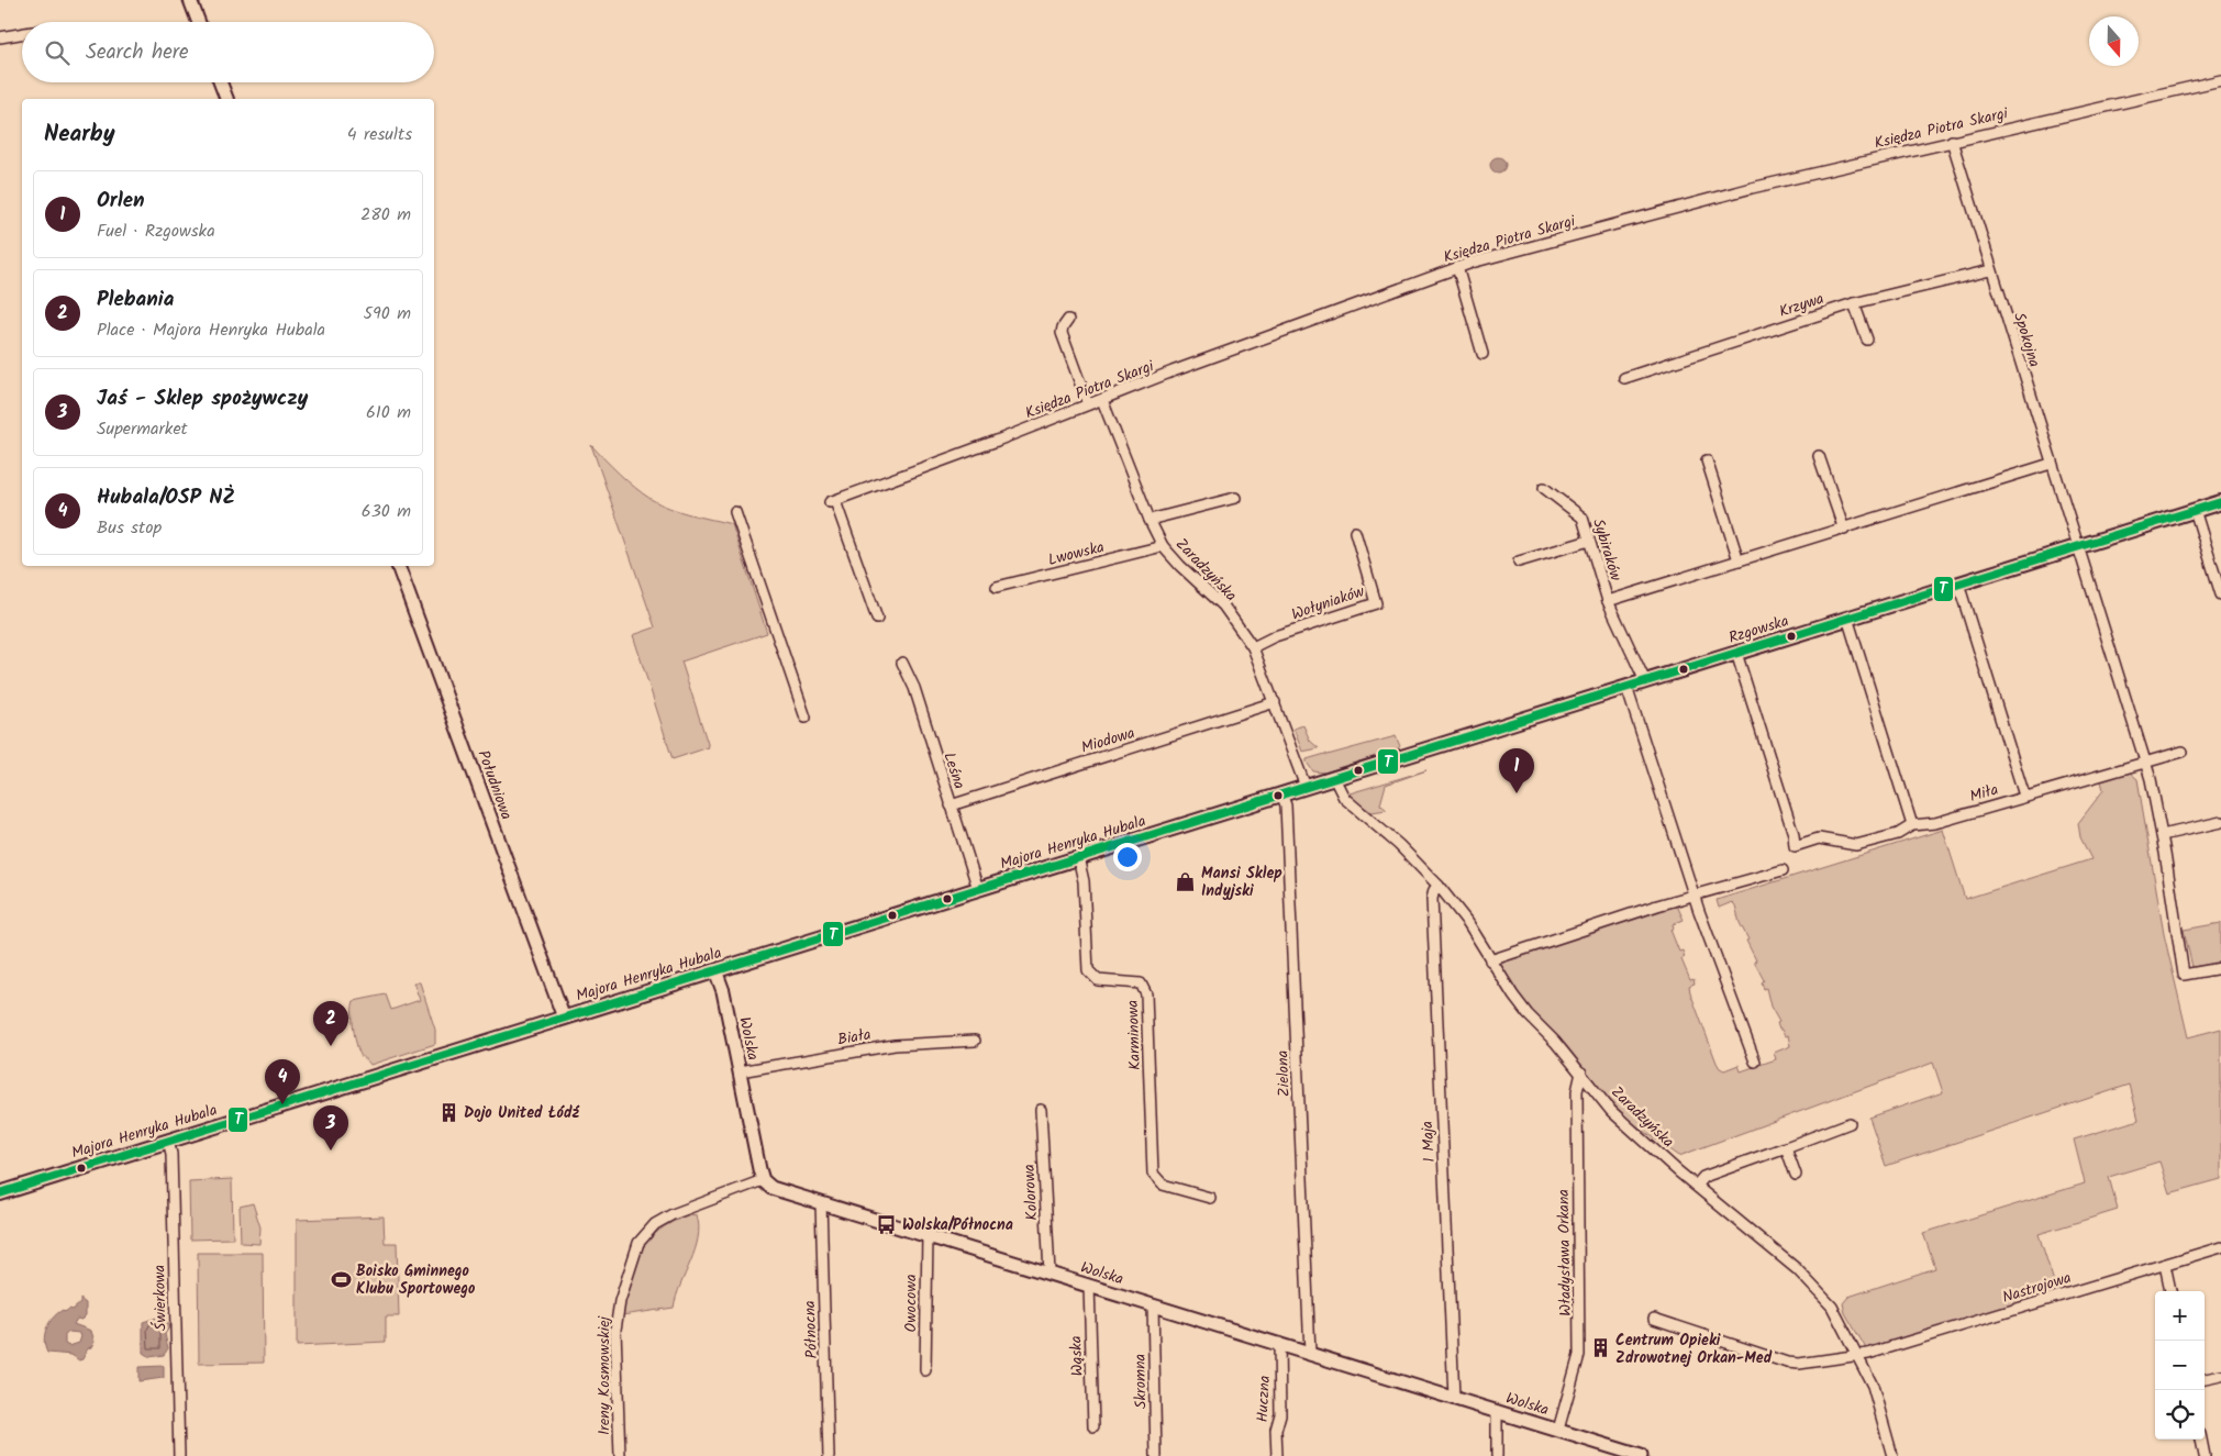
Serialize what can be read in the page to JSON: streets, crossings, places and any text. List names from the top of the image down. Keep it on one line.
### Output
{"streets":{"main road":["Rzgowska","Majora Henryka Hubala"],"street":["Księdza Piotra Skargi","Krzywa","Spokojna","Sybiraków","Lwowska","Zaradzyńska","Wołyniaków","Miodowa","Leśna","Południowa","Miła","Karminowa","Biała","Wolska","Zielona","1 Maja","Kolorowa","Władysława Orkana","Nastrojowa","Świerkowa","Owocowa","Północna","Wąska","Ireny Kosmowskiej","Skromna","Huczna"]},"crossings":[["Księdza Piotra Skargi","Spokojna"],["Księdza Piotra Skargi","Zaradzyńska"],["Krzywa","Spokojna"],["Spokojna","Sybiraków"],["Spokojna","Rzgowska"],["Spokojna","Miła"],["Lwowska","Zaradzyńska"],["Zaradzyńska","Wołyniaków"],["Zaradzyńska","Rzgowska"],["Zaradzyńska","Miodowa"],["Zaradzyńska","Majora Henryka Hubala"],["Zaradzyńska","1 Maja"],["Zaradzyńska","Władysława Orkana"],["Zaradzyńska","Nastrojowa"],["Rzgowska","Miła"],["Rzgowska","Majora Henryka Hubala"],["Miodowa","Leśna"],["Leśna","Majora Henryka Hubala"],["Południowa","Majora Henryka Hubala"],["Majora Henryka Hubala","Karminowa"],["Majora Henryka Hubala","Wolska"],["Majora Henryka Hubala","Zielona"],["Majora Henryka Hubala","Świerkowa"],["Biała","Wolska"],["Wolska","Zielona"],["Wolska","1 Maja"],["Wolska","Kolorowa"],["Wolska","Władysława Orkana"],["Wolska","Owocowa"],["Wolska","Północna"],["Wolska","Wąska"],["Wolska","Ireny Kosmowskiej"],["Wolska","Skromna"],["Wolska","Huczna"]],"places":{"shop":["Mansi Sklep Indyjski"],"building":["Dojo United Łódź","Centrum Opieki Zdrowotnej Orkan-Med"],"bus stop":["Wolska/Północna"],"sports":["Boisko Gminnego Klubu Sportowego"]},"lines":["transit line T"],"north":"bottom","page":{"search":"Search here","heading":["Nearby","4 results"],"list":[{"mark":"1","name":"Orlen","note":"Fuel · Rzgowska","value":"280 m"},{"mark":"2","name":"Plebania","note":"Place · Majora Henryka Hubala","value":"590 m"},{"mark":"3","name":"Jaś - Sklep spożywczy","note":"Supermarket","value":"610 m"},{"mark":"4","name":"Hubala/OSP NŻ","note":"Bus stop","value":"630 m"}],"pins":["1","2","4","3"],"map_buttons":["+","−"]}}
